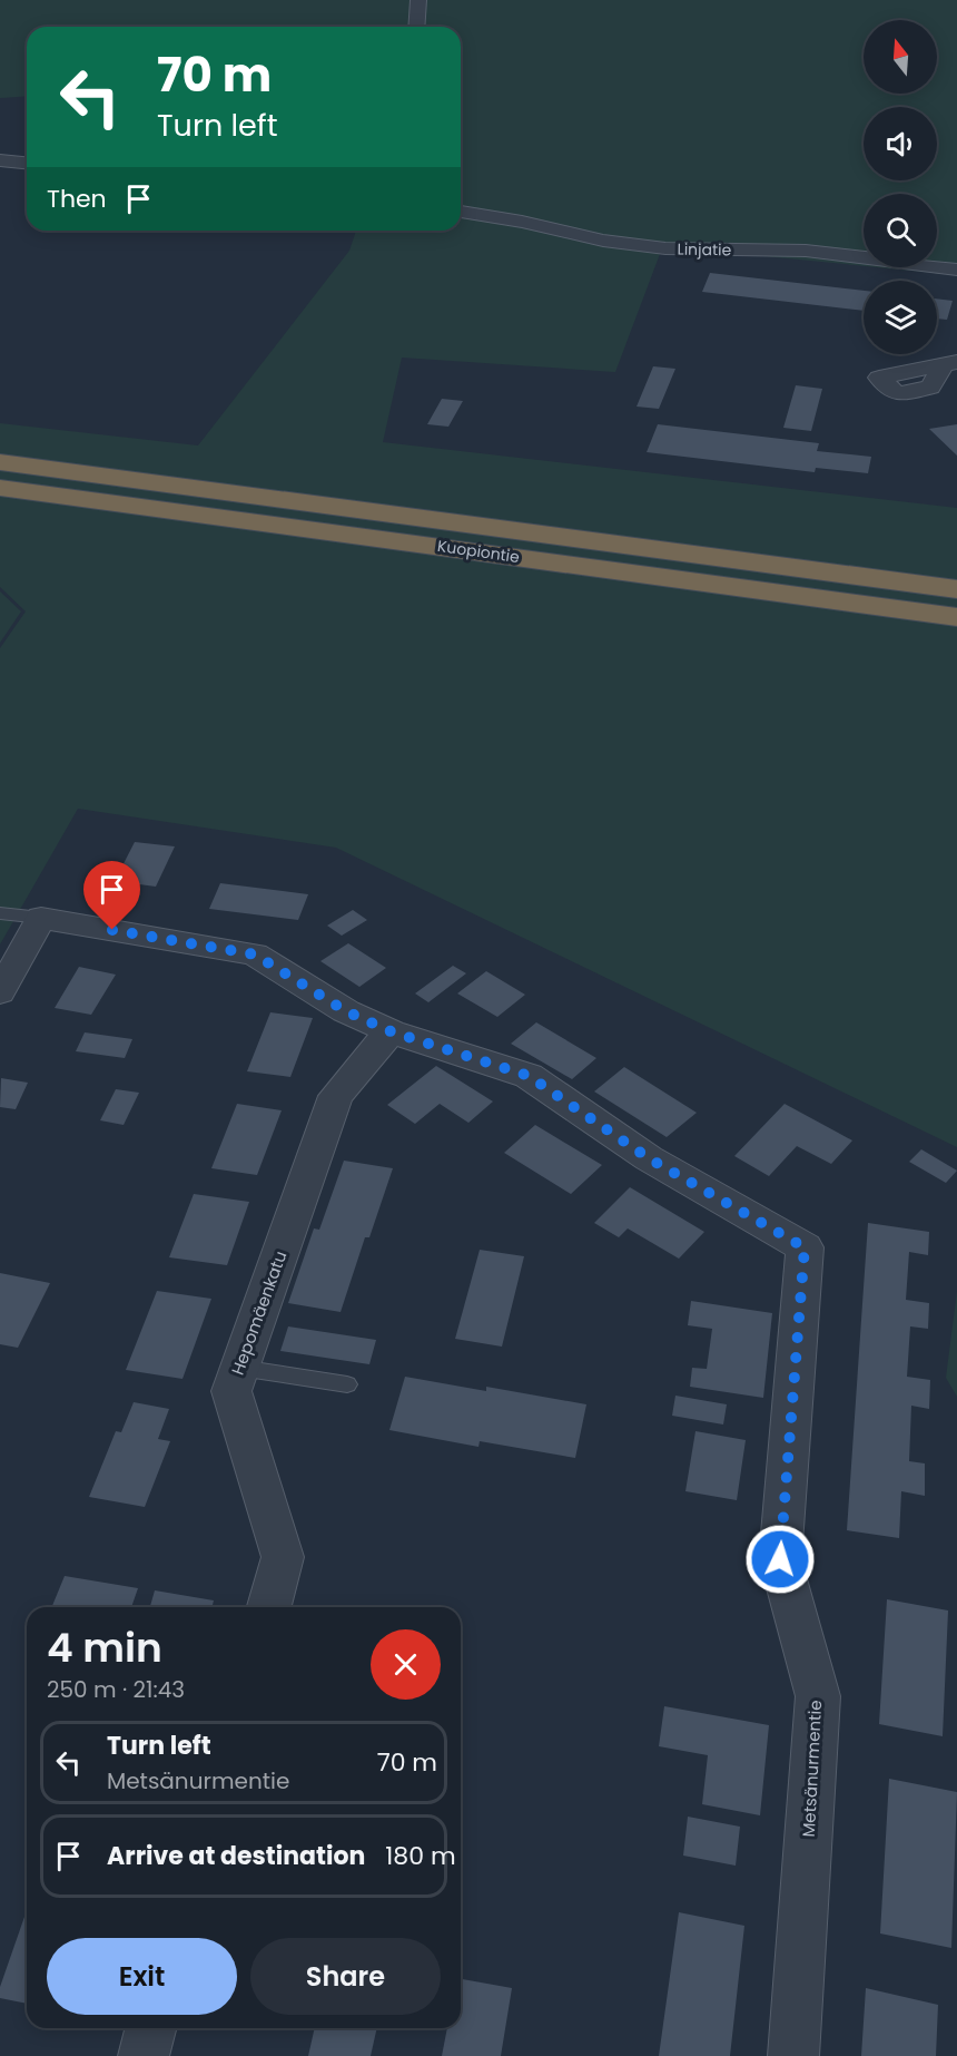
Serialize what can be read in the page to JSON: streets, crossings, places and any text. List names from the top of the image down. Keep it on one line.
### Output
{"streets":{"highway":["Kuopiontie"],"street":["Linjatie","Hepomäenkatu","Metsänurmentie"]},"crossings":[["Hepomäenkatu","Metsänurmentie"]],"north":"top","page":{"turn":["70 m","Turn left"],"then":"Then","heading":["4 min","250 m · 21:43"],"list":[{"name":"Turn left","note":"Metsänurmentie","value":"70 m"},{"name":"Arrive at destination","value":"180 m"}],"buttons":["Exit","Share"]}}
